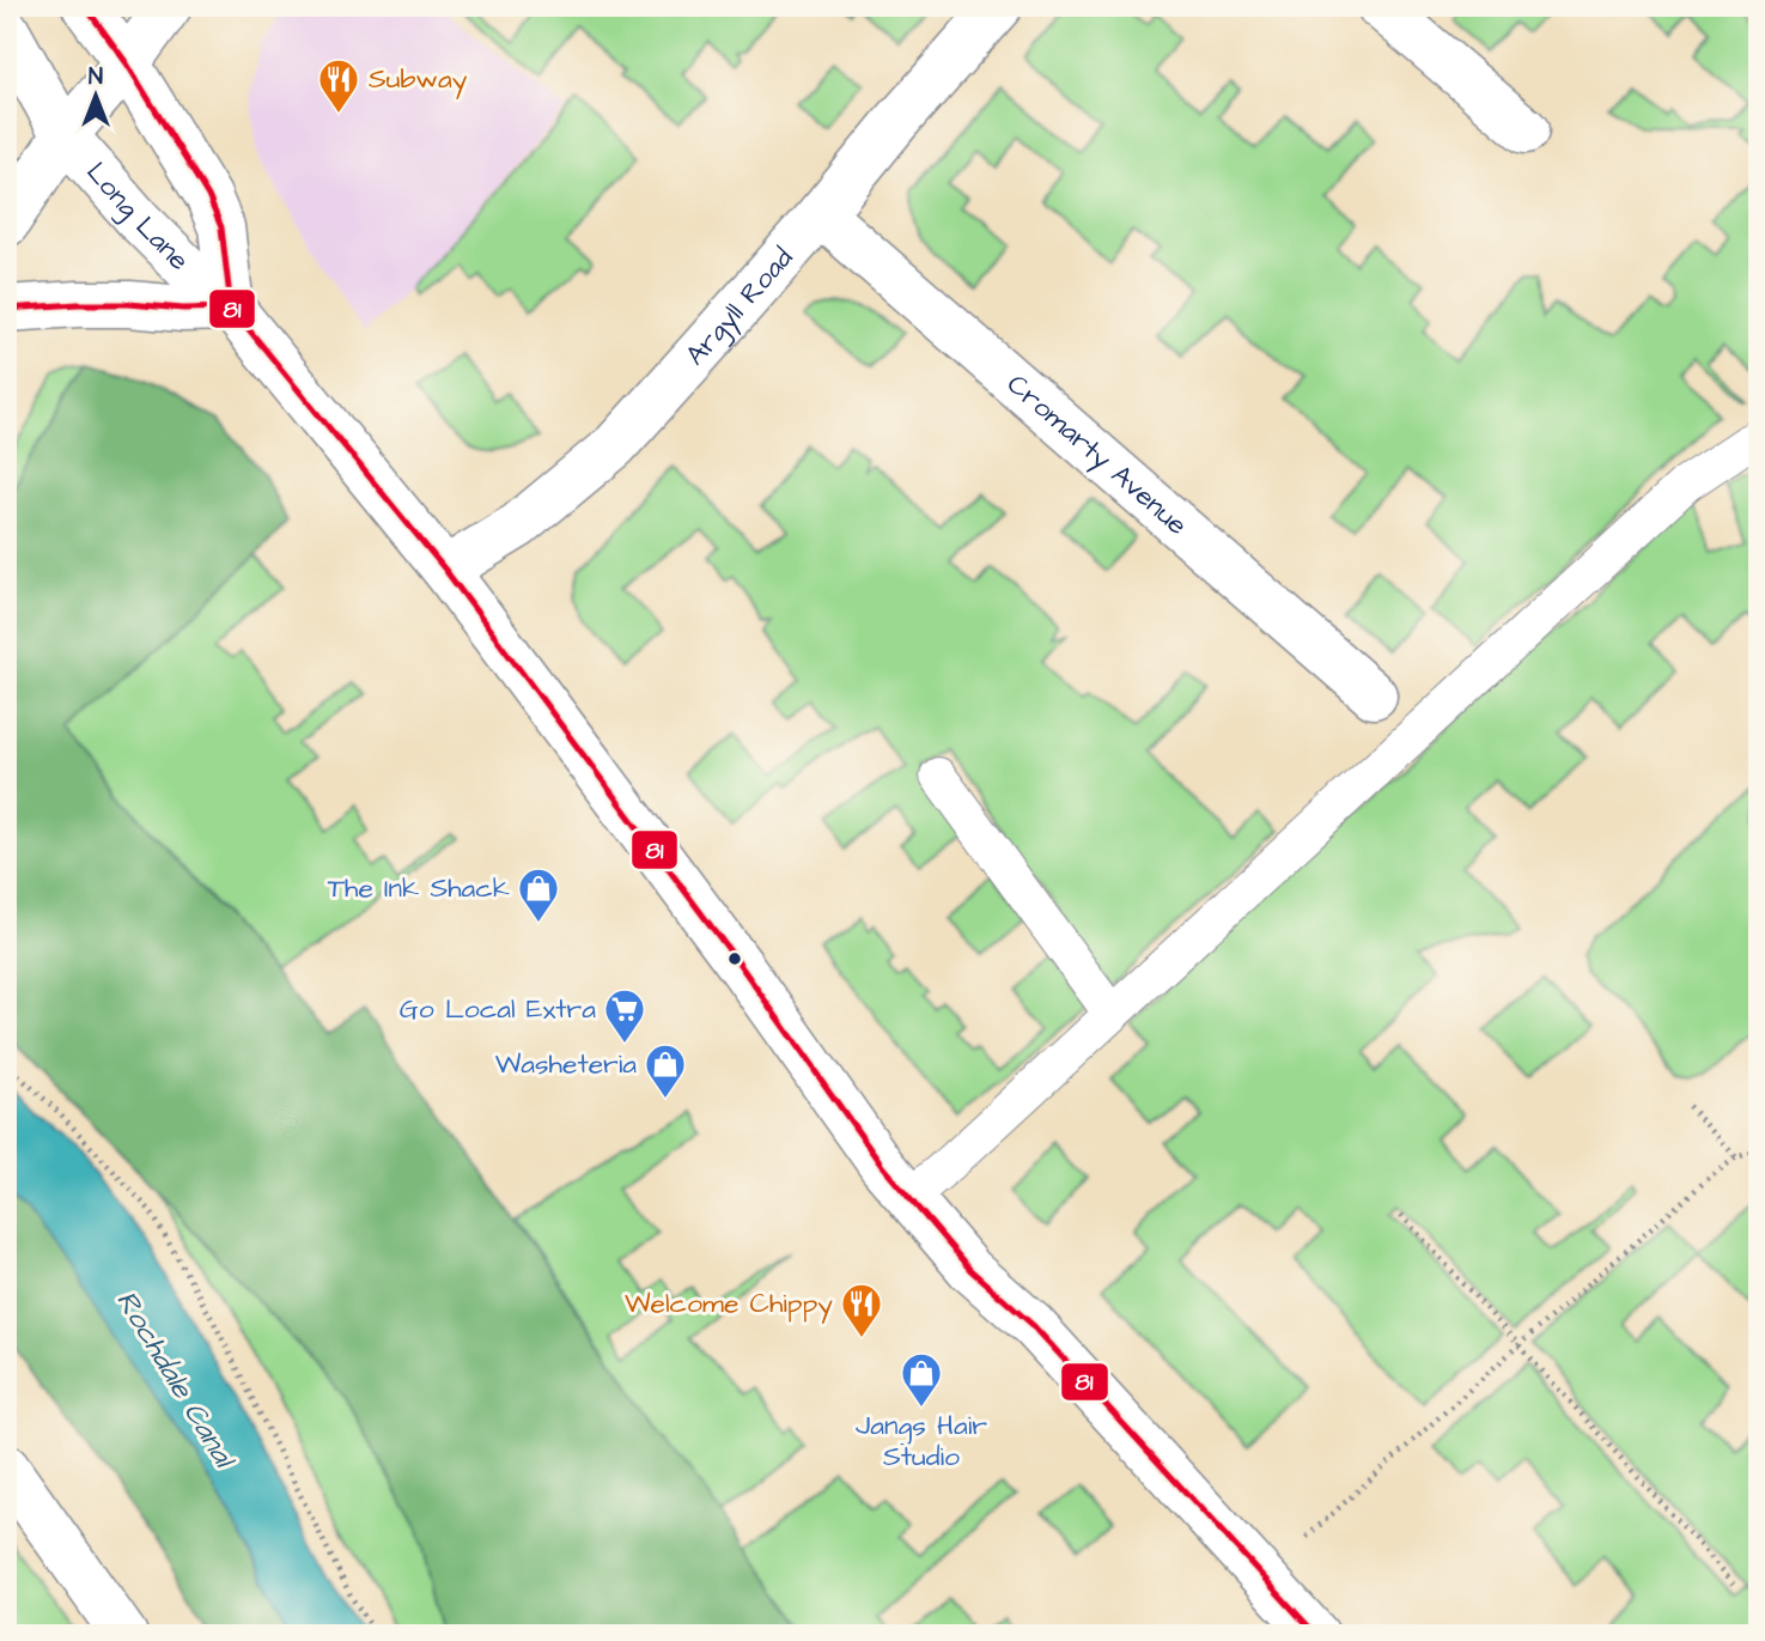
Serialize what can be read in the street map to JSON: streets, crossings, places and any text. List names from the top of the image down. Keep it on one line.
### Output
{"streets":{"main road":["Long Lane","Argyll Road","Cromarty Avenue"]},"crossings":[["Long Lane","Argyll Road"],["Argyll Road","Cromarty Avenue"]],"water":["Rochdale Canal"],"places":{"restaurant":["Subway","Welcome Chippy"],"shop":["The Ink Shack","Washeteria","Jangs Hair Studio"],"supermarket":["Go Local Extra"]},"lines":["transit line 81"],"north":"top"}
